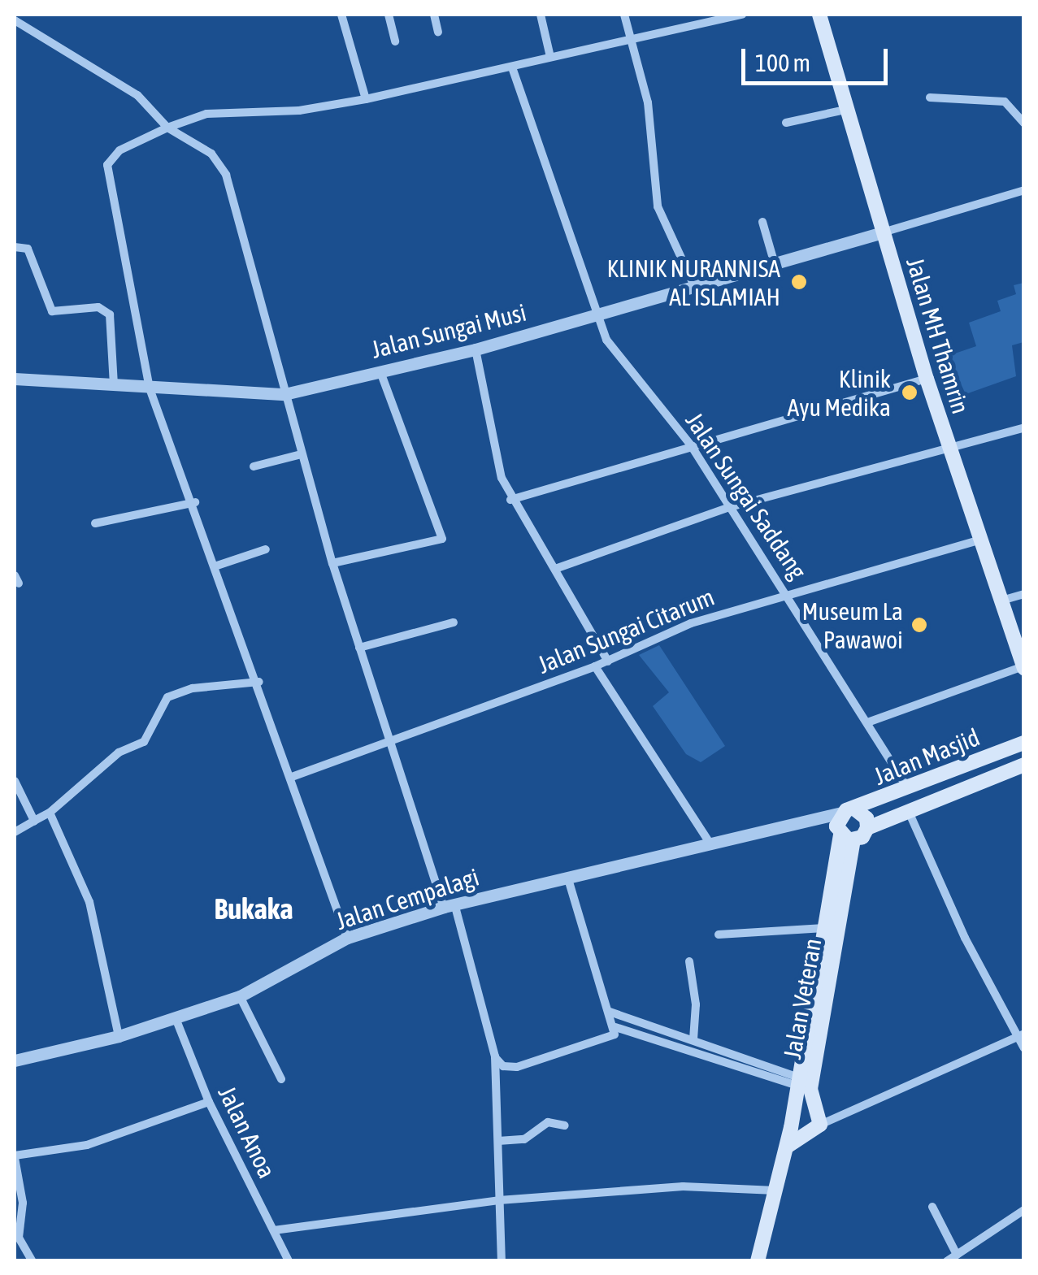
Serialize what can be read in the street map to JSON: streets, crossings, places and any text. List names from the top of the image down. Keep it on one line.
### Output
{"streets":{"main road":["Jalan MH Thamrin","Jalan Masjid","Jalan Veteran"],"street":["Jalan Sungai Musi","Jalan Sungai Saddang","Jalan Sungai Citarum","Jalan Cempalagi","Jalan Anoa"]},"crossings":[["Jalan Sungai Musi","Jalan MH Thamrin"],["Jalan Sungai Musi","Jalan Sungai Saddang"],["Jalan MH Thamrin","Jalan Sungai Citarum"],["Jalan Sungai Saddang","Jalan Sungai Citarum"],["Jalan Sungai Saddang","Jalan Masjid"],["Jalan Masjid","Jalan Cempalagi"],["Jalan Masjid","Jalan Veteran"],["Jalan Cempalagi","Jalan Veteran"],["Jalan Cempalagi","Jalan Anoa"]],"districts":["Bukaka"],"places":["KLINIK NURANNISA AL ISLAMIAH","Klinik Ayu Medika","Museum La Pawawoi"],"scale_bar":"100 m"}
